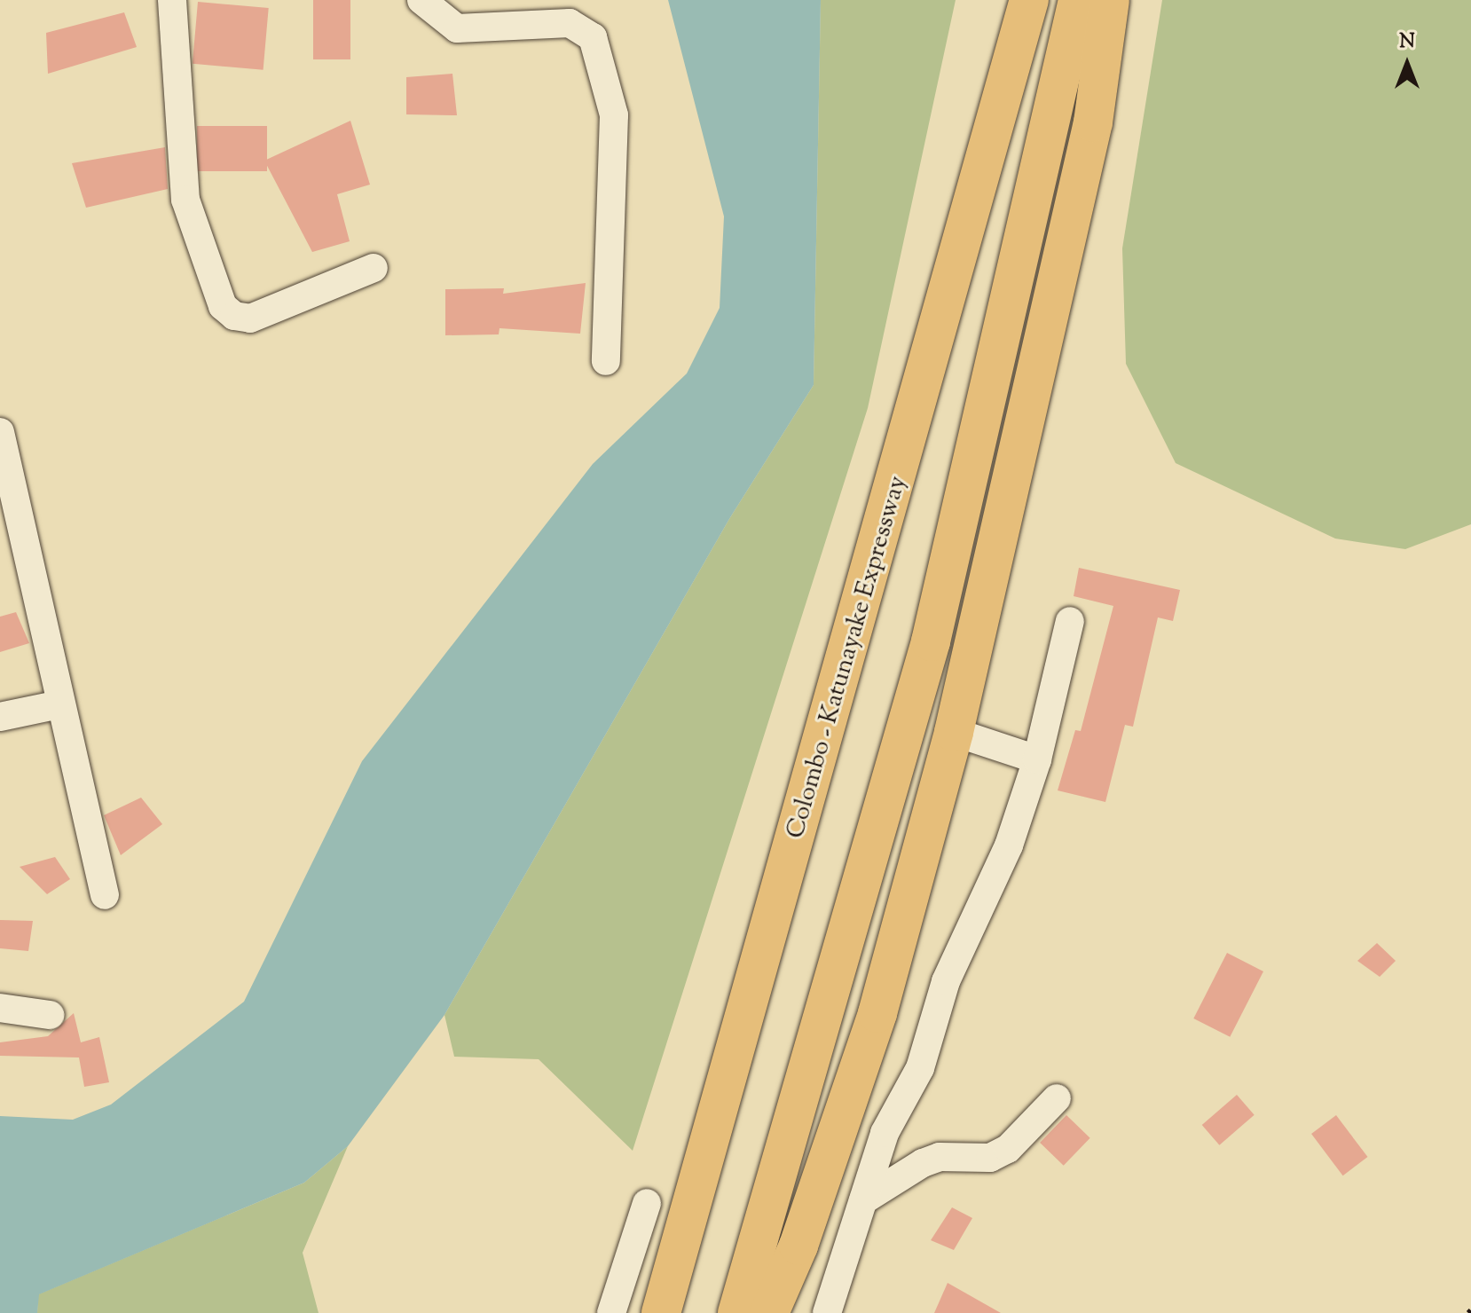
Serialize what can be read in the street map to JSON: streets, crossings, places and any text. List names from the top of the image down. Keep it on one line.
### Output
{"streets":{"highway":["Colombo - Katunayake Expressway"]},"north":"top"}
